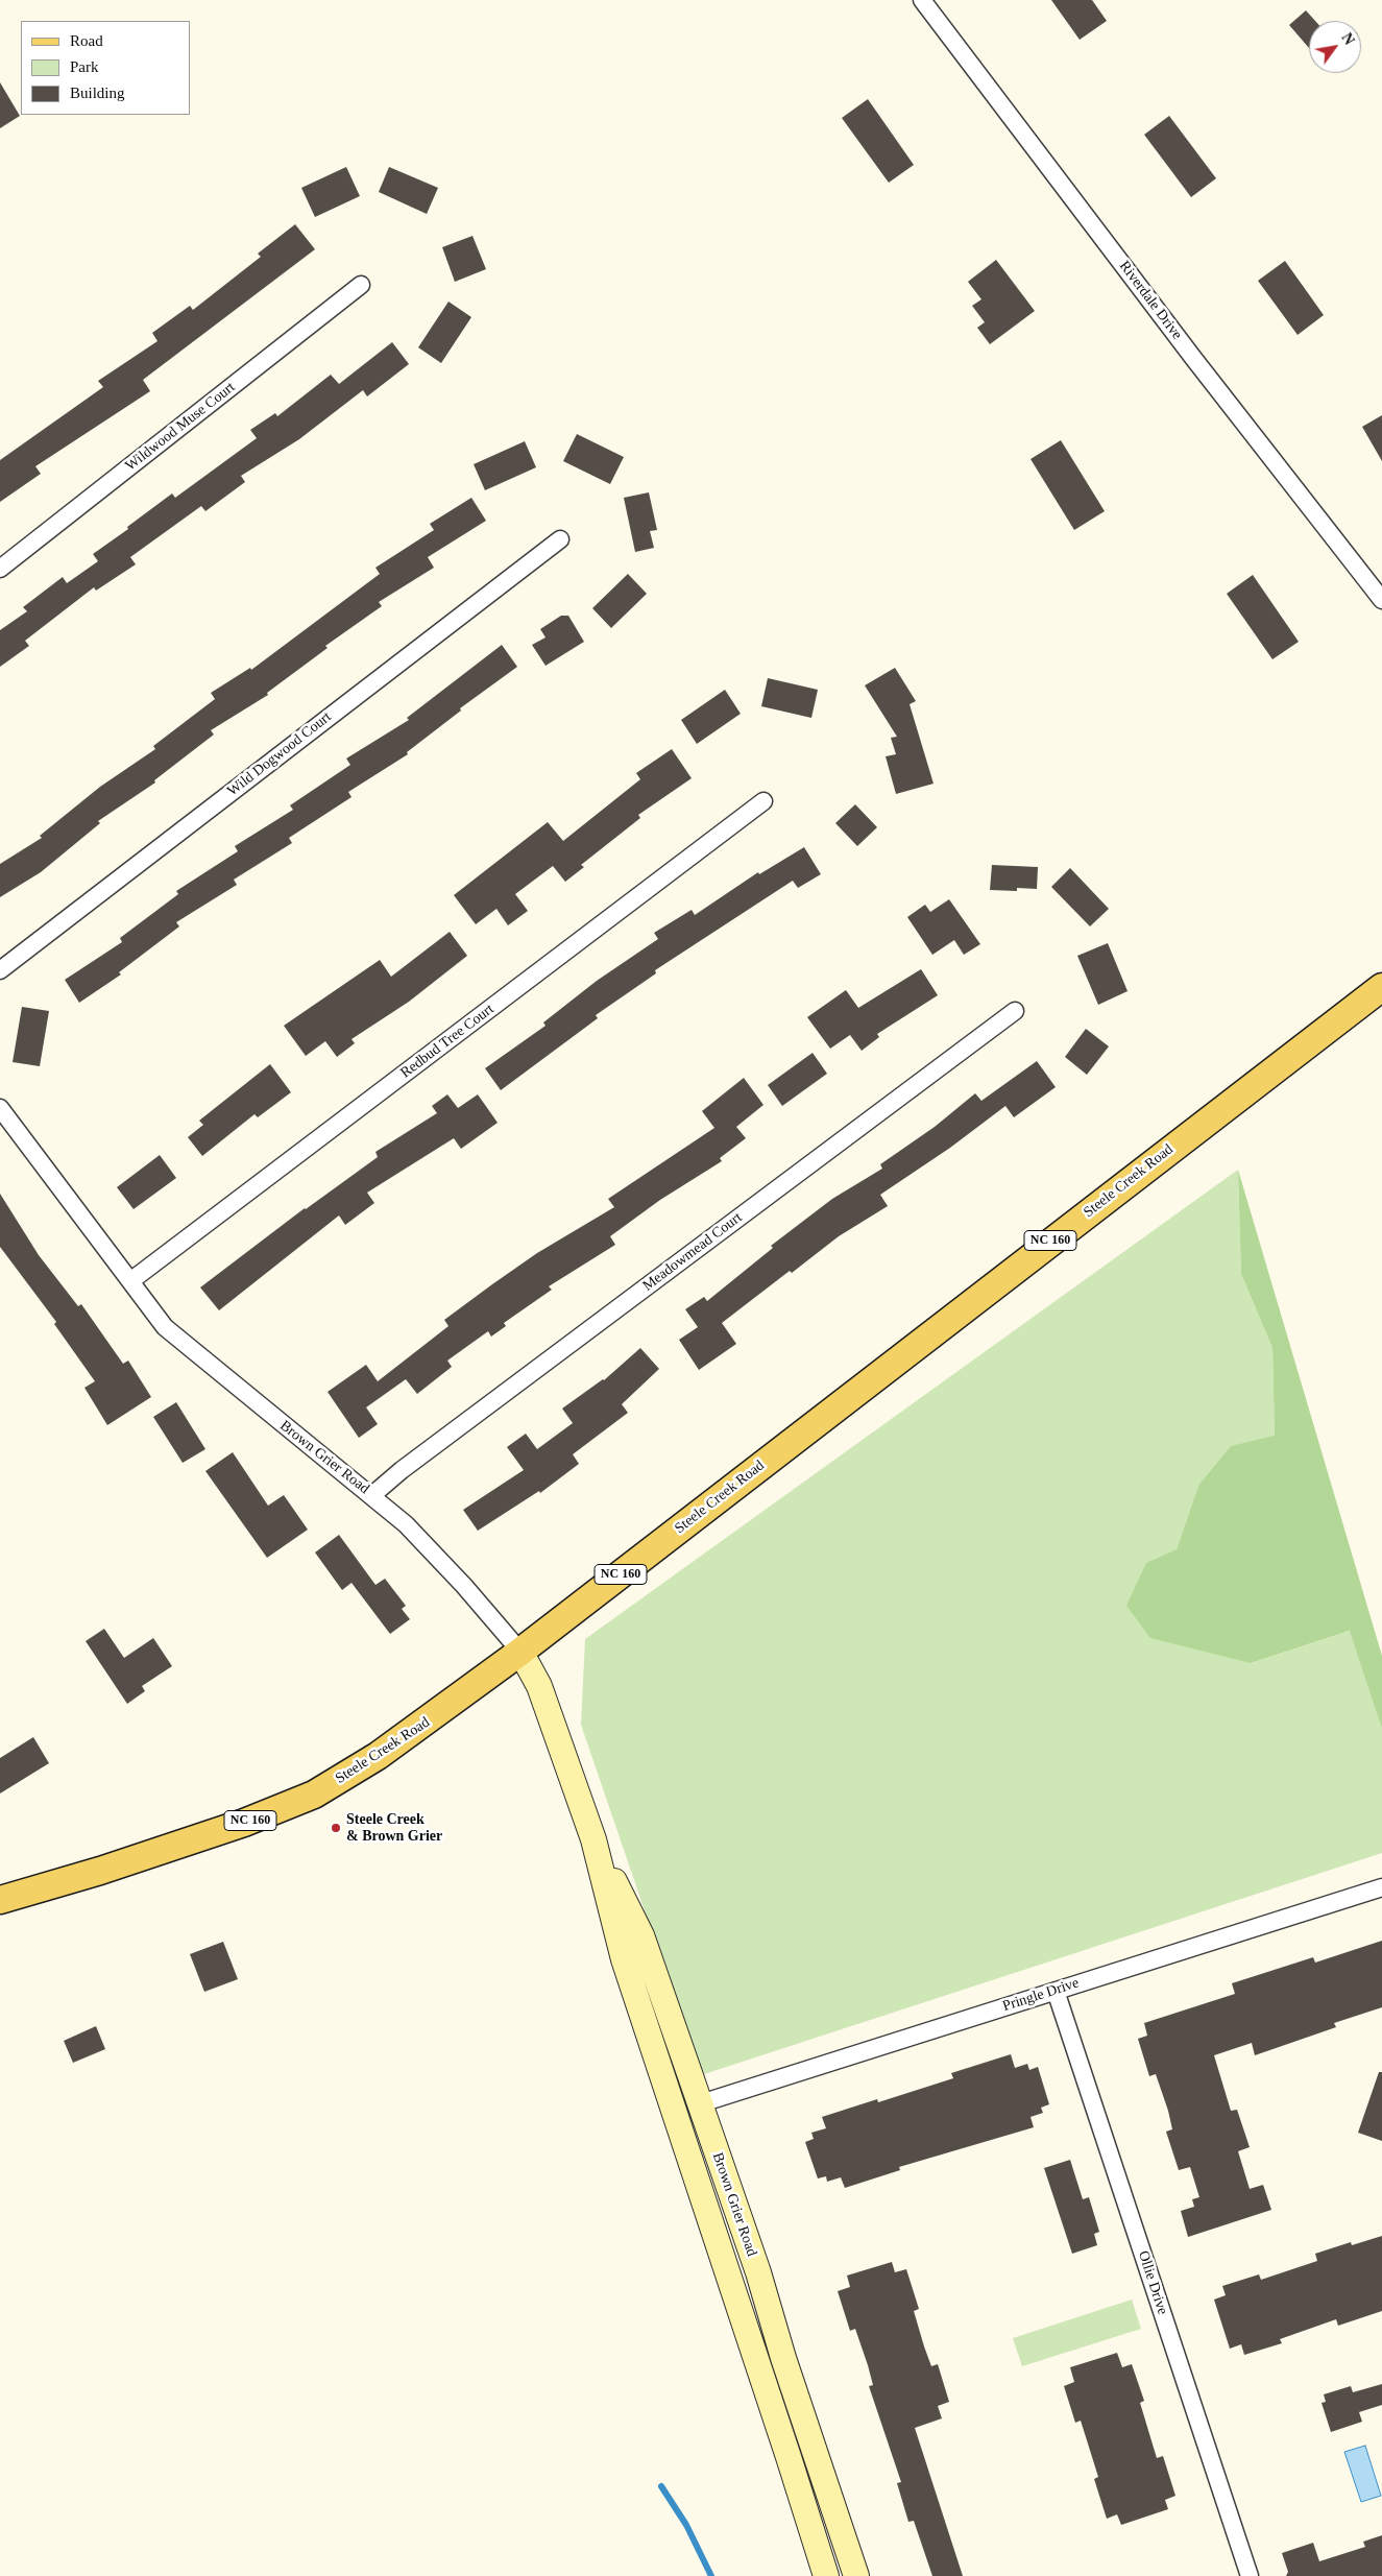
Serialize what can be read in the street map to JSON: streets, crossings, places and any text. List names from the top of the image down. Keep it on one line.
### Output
{"streets":{"main road":["Steele Creek Road","NC 160","Brown Grier Road"],"street":["Riverdale Drive","Wildwood Muse Court","Wild Dogwood Court","Redbud Tree Court","Meadowmead Court","Pringle Drive","Ollie Drive"]},"crossings":[["Redbud Tree Court","Brown Grier Road"],["Steele Creek Road","Brown Grier Road"],["Meadowmead Court","Brown Grier Road"],["Brown Grier Road","Pringle Drive"],["Pringle Drive","Ollie Drive"]],"places":["Steele Creek & Brown Grier"],"legend":["Road","Park","Building"],"north":"top right"}
